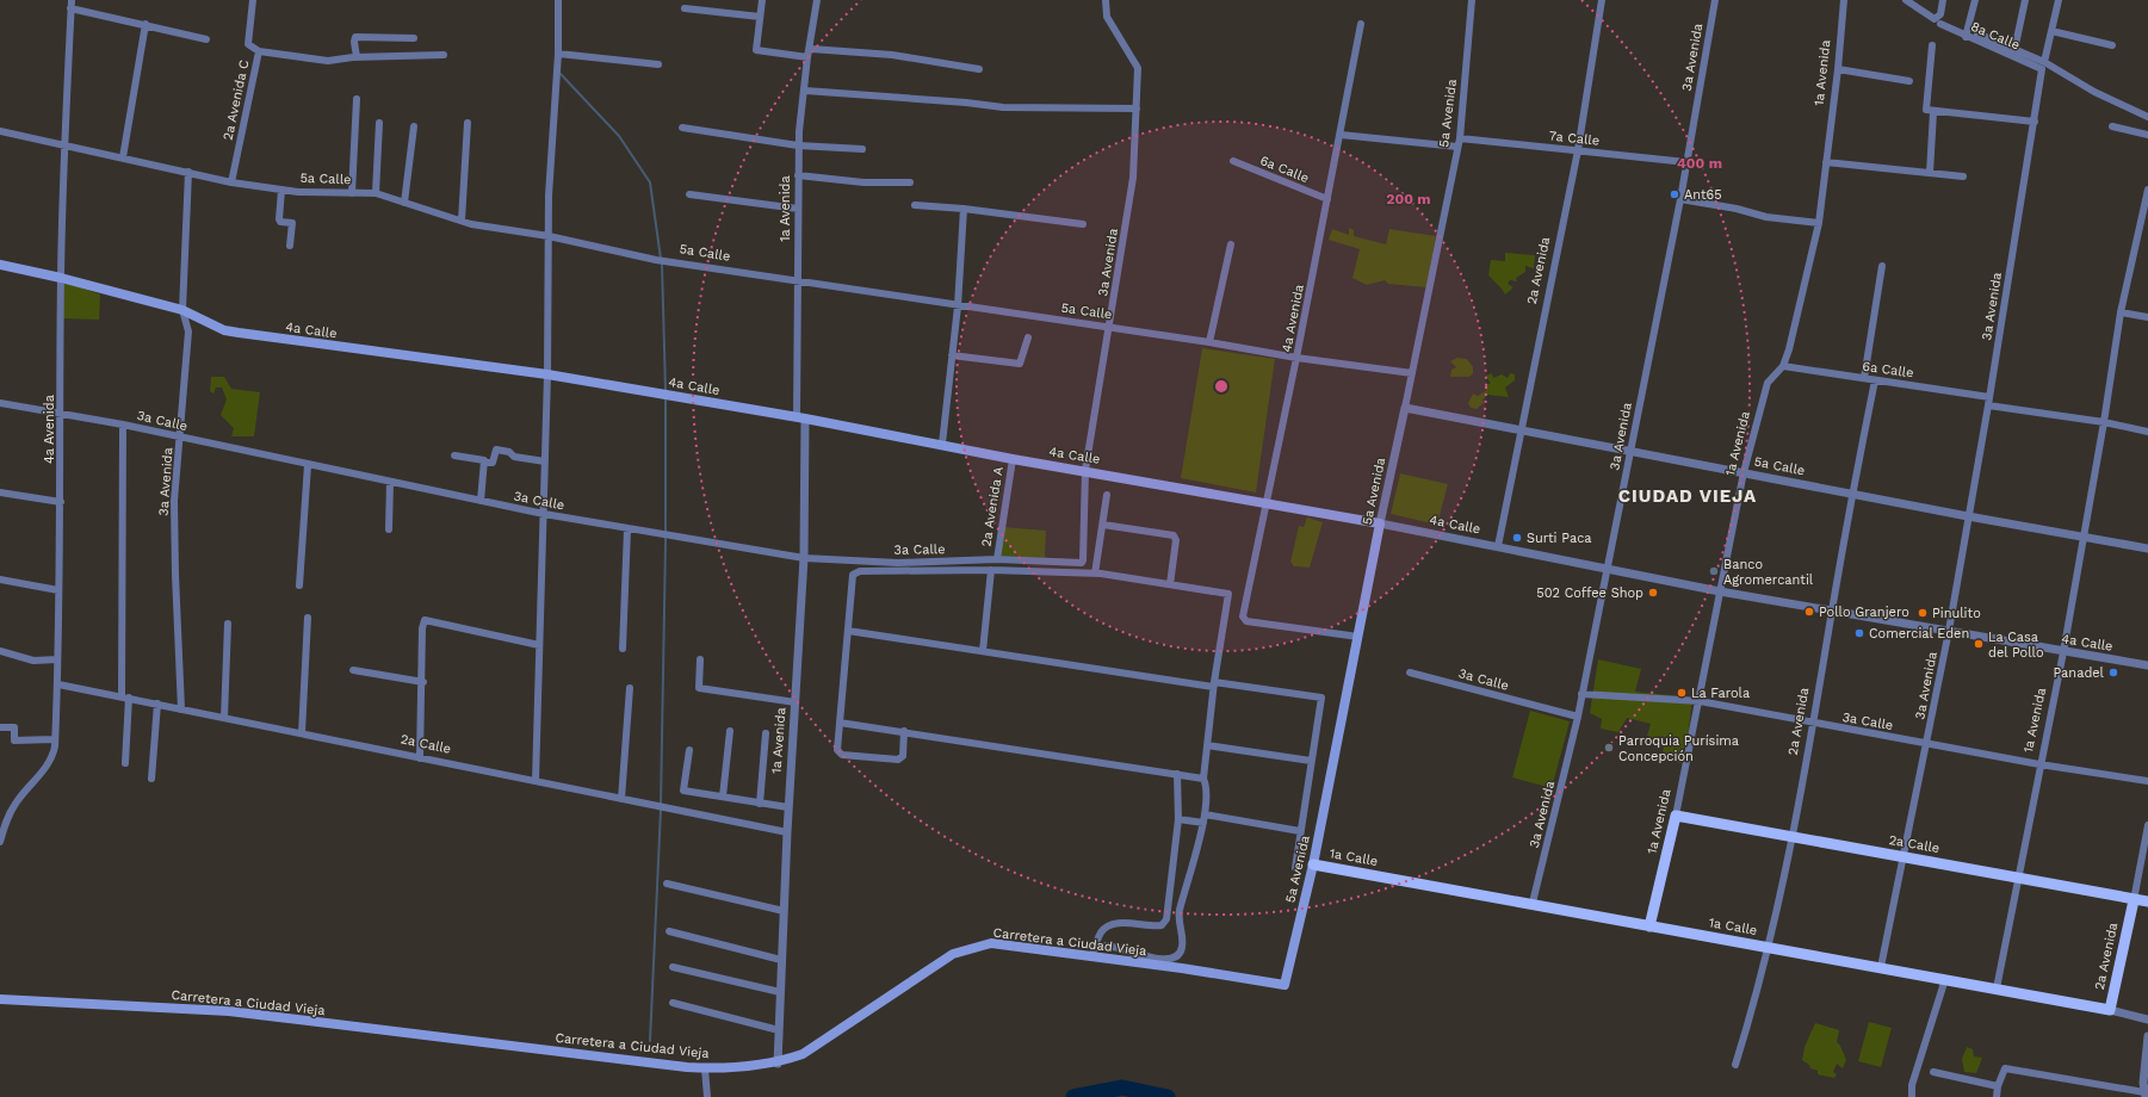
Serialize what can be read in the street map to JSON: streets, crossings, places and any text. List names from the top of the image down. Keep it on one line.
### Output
{"streets":{"main road":["1a Avenida","5a Avenida","2a Avenida","4a Calle","2a Calle","1a Calle","Carretera a Ciudad Vieja"],"street":["8a Calle","3a Avenida","2a Avenida C","7a Calle","6a Calle","5a Calle","4a Avenida","3a Calle","2a Avenida A"]},"crossings":[["8a Calle","3a Avenida"],["3a Avenida","7a Calle"],["3a Avenida","6a Calle"],["3a Avenida","5a Calle"],["3a Avenida","4a Calle"],["3a Avenida","3a Calle"],["3a Avenida","2a Calle"],["3a Avenida","1a Calle"],["1a Avenida","6a Calle"],["1a Avenida","5a Calle"],["1a Avenida","4a Calle"],["1a Avenida","3a Calle"],["1a Avenida","2a Calle"],["1a Avenida","1a Calle"],["1a Avenida","Carretera a Ciudad Vieja"],["2a Avenida C","5a Calle"],["5a Avenida","7a Calle"],["5a Avenida","5a Calle"],["5a Avenida","4a Avenida"],["5a Avenida","4a Calle"],["5a Avenida","1a Calle"],["5a Avenida","Carretera a Ciudad Vieja"],["7a Calle","2a Avenida"],["6a Calle","2a Avenida"],["6a Calle","4a Avenida"],["5a Calle","2a Avenida"],["5a Calle","4a Avenida"],["2a Avenida","4a Calle"],["2a Avenida","3a Calle"],["2a Avenida","2a Calle"],["2a Avenida","1a Calle"],["4a Avenida","4a Calle"],["4a Avenida","3a Calle"],["4a Avenida","2a Calle"],["4a Calle","2a Avenida A"],["3a Calle","2a Avenida A"]],"districts":["CIUDAD VIEJA"],"places":["Ant65","Surti Paca","Banco Agromercantil","502 Coffee Shop","Pollo Granjero","Pinulito","Comercial Eden","La Casa del Pollo","Panadel","La Farola","Parroquia Purísima Concepción"],"rings":["400 m","200 m"]}
